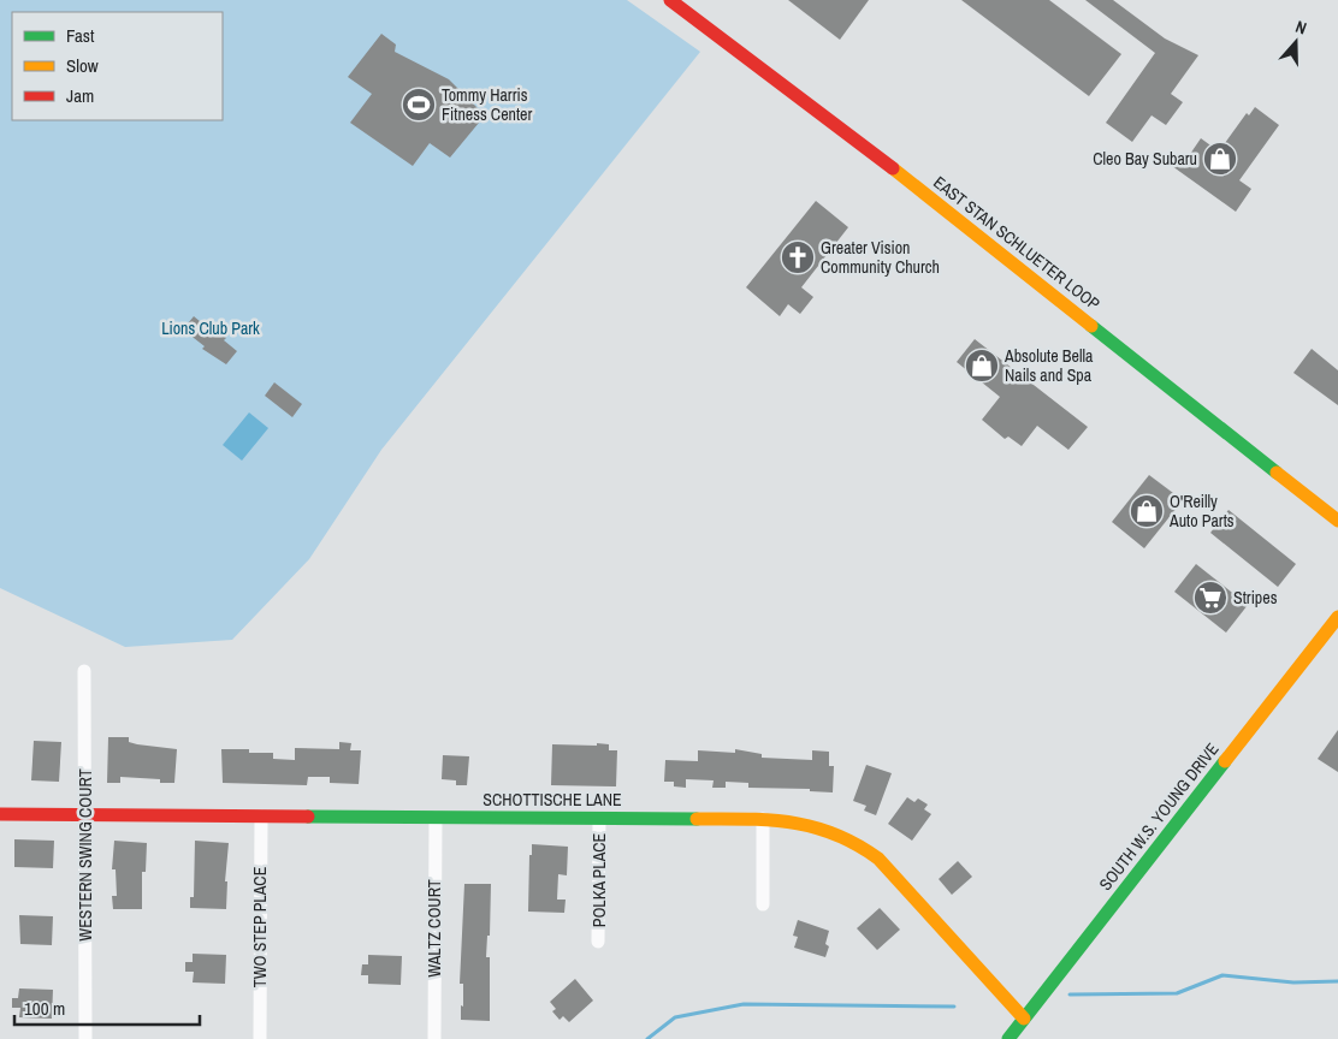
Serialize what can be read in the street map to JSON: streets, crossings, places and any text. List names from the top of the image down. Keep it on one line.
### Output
{"streets":{"main road":["EAST STAN SCHLUETER LOOP","SCHOTTISCHE LANE","SOUTH W.S. YOUNG DRIVE"],"street":["WESTERN SWING COURT","POLKA PLACE","TWO STEP PLACE","WALTZ COURT"]},"crossings":[["SCHOTTISCHE LANE","SOUTH W.S. YOUNG DRIVE"],["SCHOTTISCHE LANE","WESTERN SWING COURT"],["SCHOTTISCHE LANE","POLKA PLACE"],["SCHOTTISCHE LANE","TWO STEP PLACE"],["SCHOTTISCHE LANE","WALTZ COURT"]],"parks":["Lions Club Park"],"places":{"sports":["Tommy Harris Fitness Center"],"shop":["Cleo Bay Subaru","Absolute Bella Nails and Spa","O'Reilly Auto Parts"],"church":["Greater Vision Community Church"],"supermarket":["Stripes"]},"legend":["Fast","Slow","Jam"],"scale_bar":"100 m","north":"top"}
